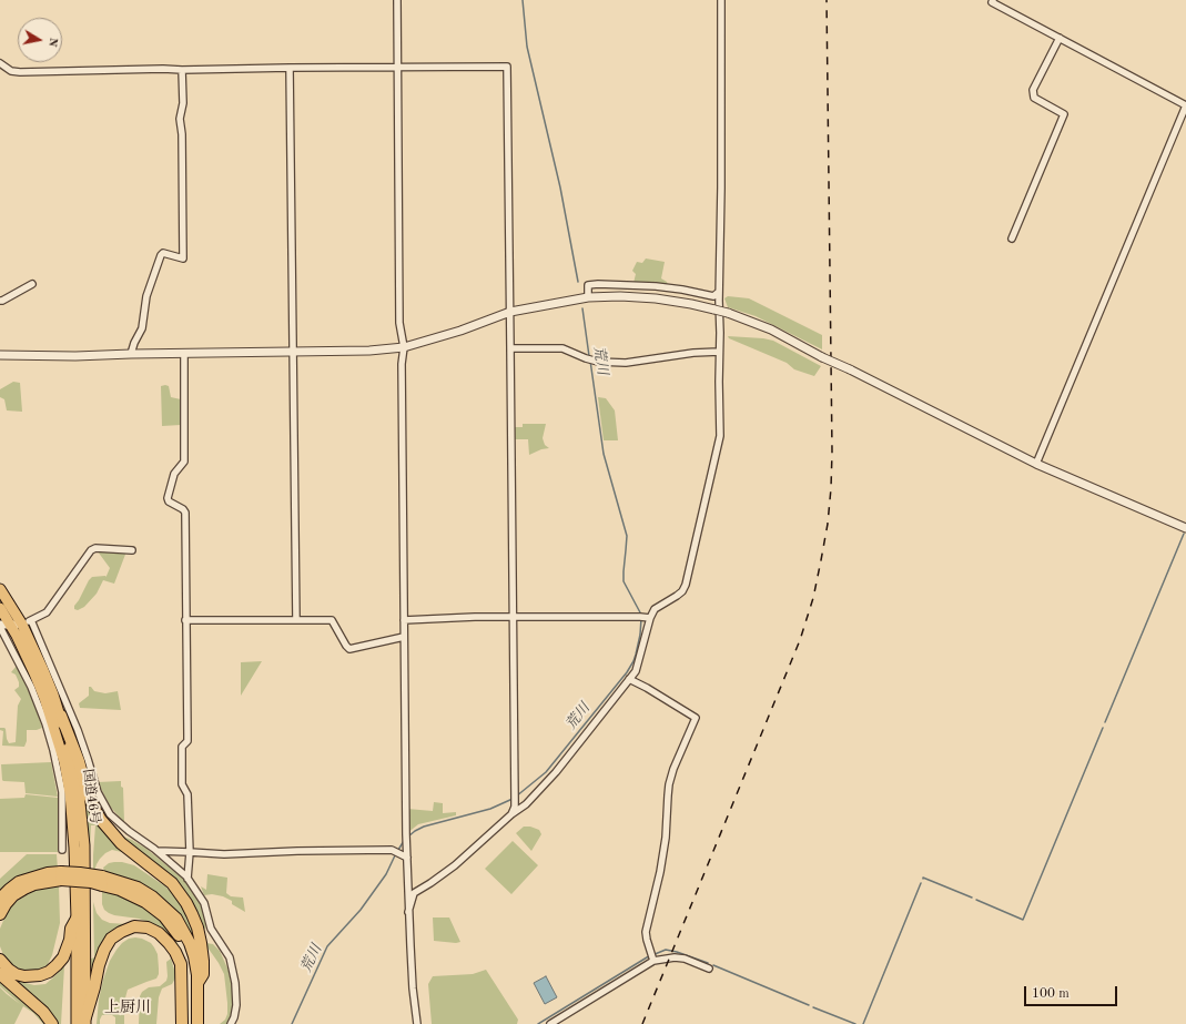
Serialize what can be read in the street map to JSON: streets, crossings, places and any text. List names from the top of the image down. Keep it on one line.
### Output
{"streets":{"highway":["国道46号"]},"districts":["上厨川"],"water":["荒川"],"scale_bar":"100 m","north":"right"}
